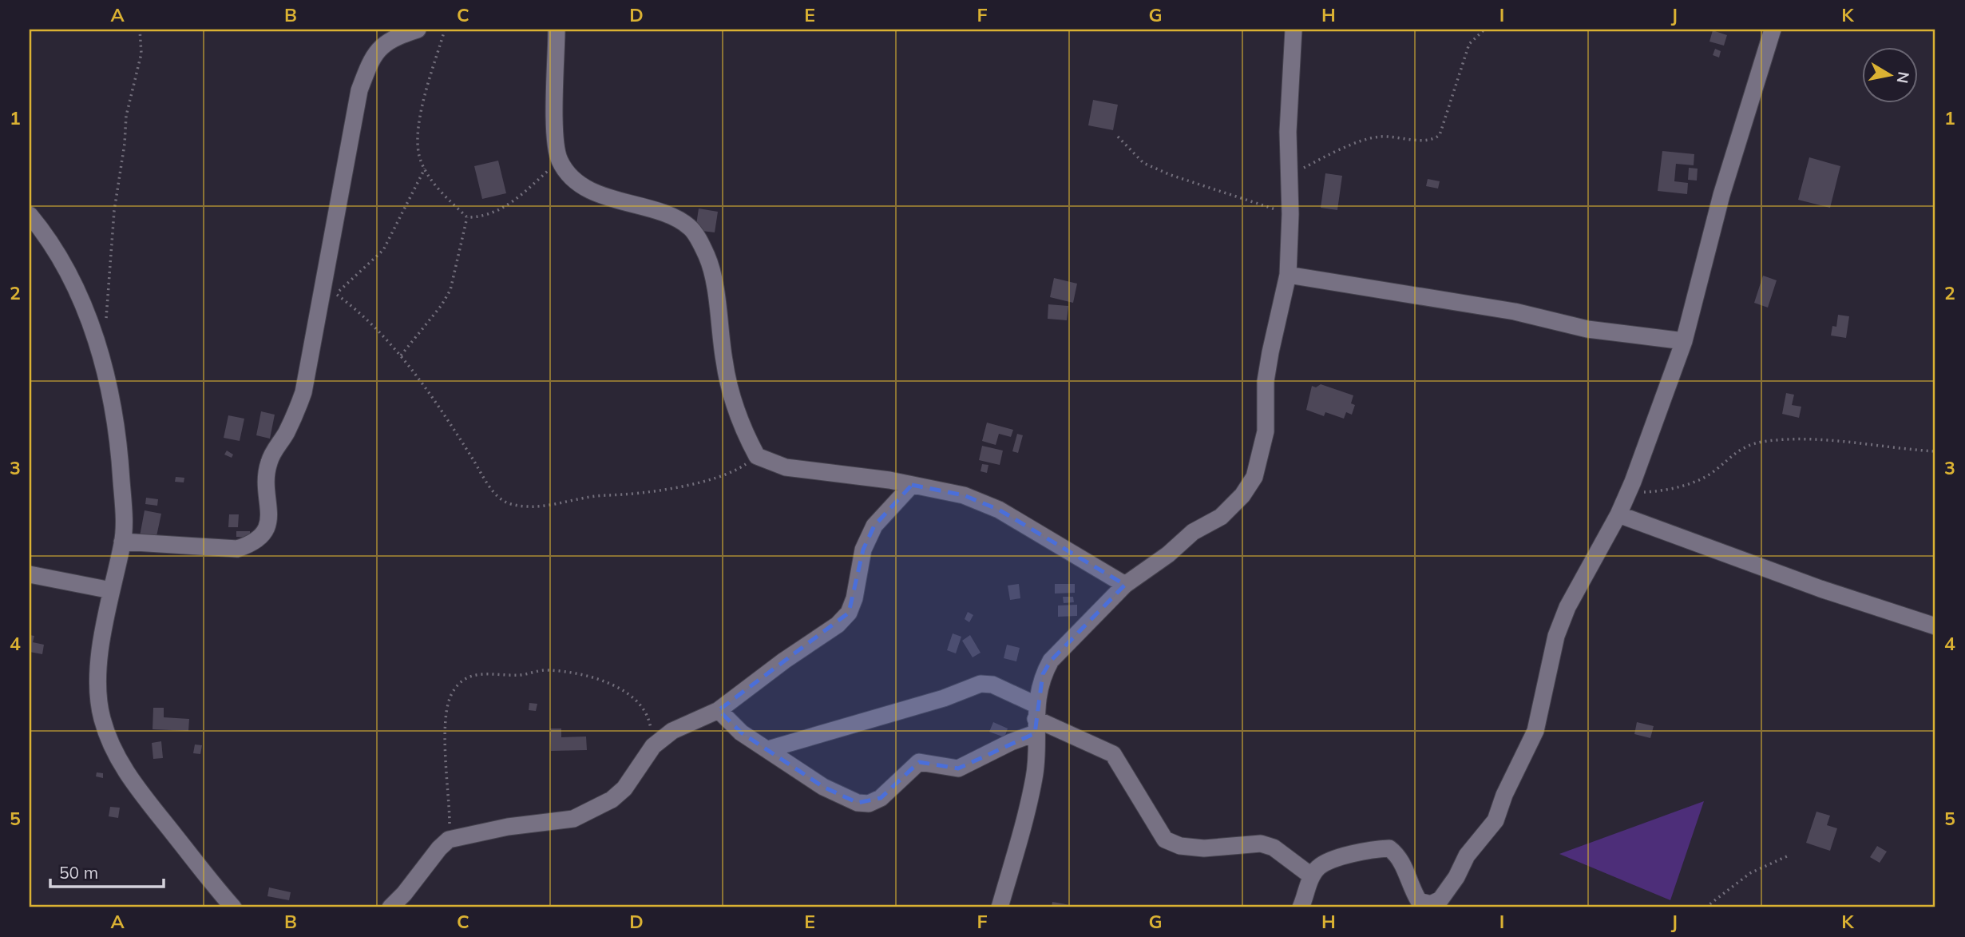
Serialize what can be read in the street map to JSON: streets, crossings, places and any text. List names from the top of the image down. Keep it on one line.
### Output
{"scale_bar":"50 m","north":"right","grid":{"columns":["A","B","C","D","E","F","G","H","I","J","K"],"rows":["1","2","3","4","5"]}}
